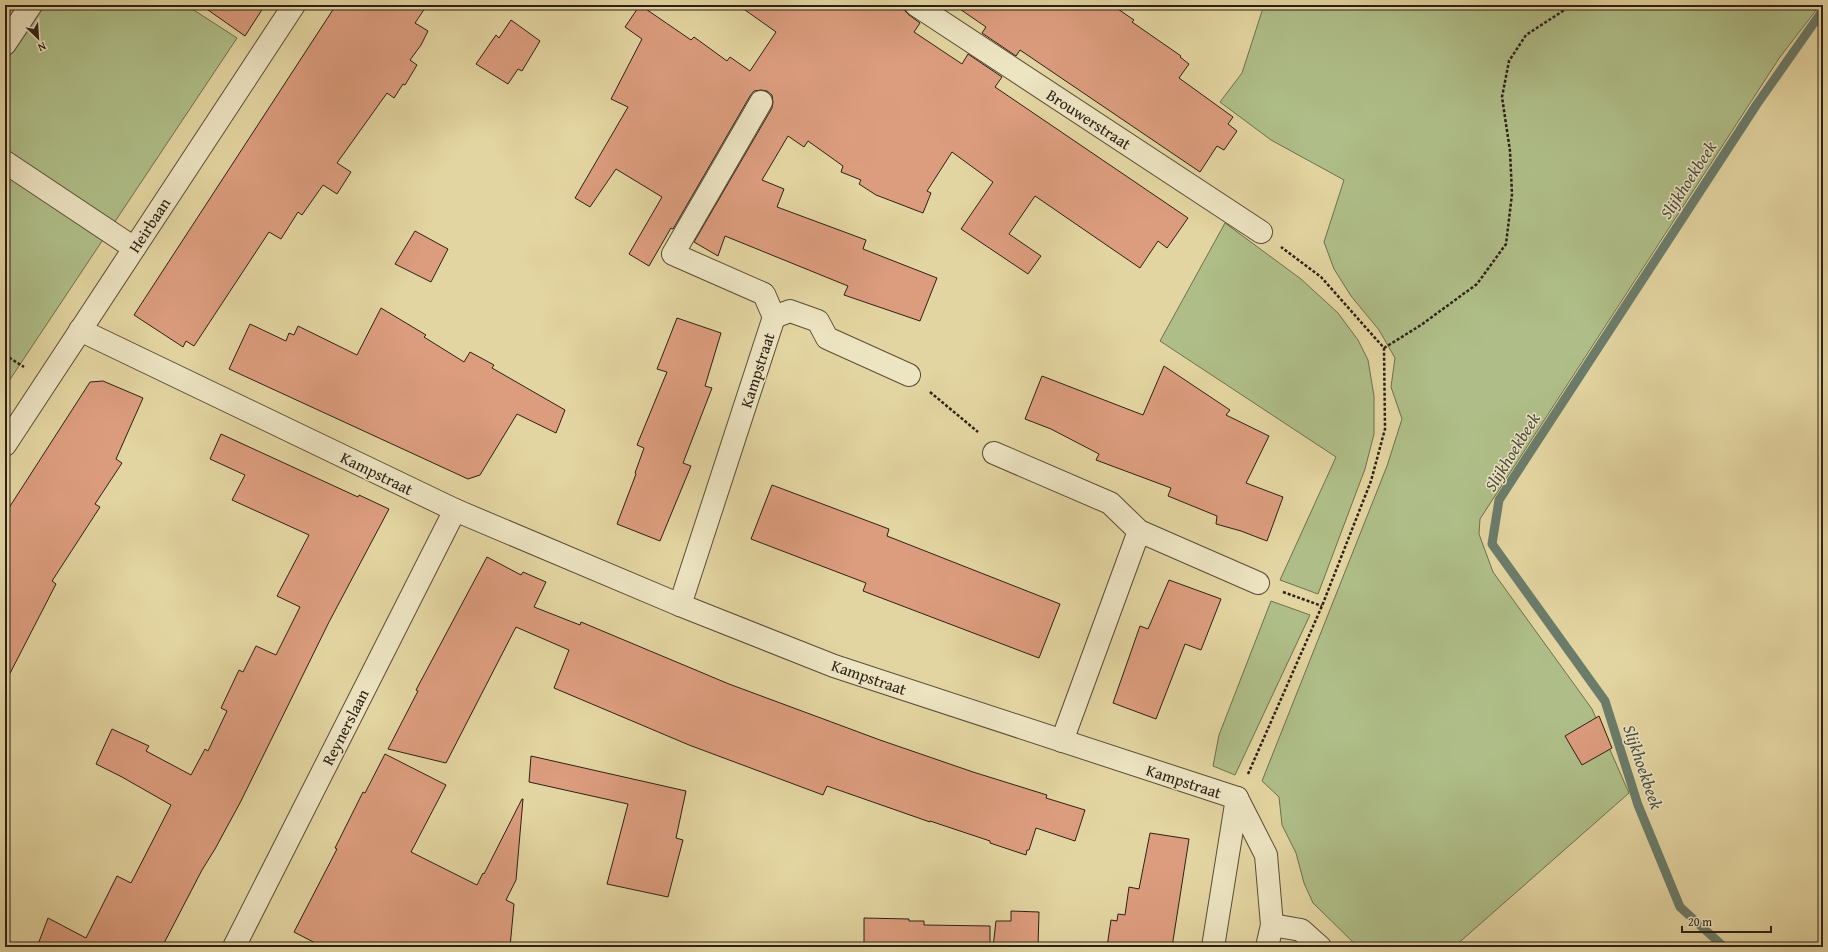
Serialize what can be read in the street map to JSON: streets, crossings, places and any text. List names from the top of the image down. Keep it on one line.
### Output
{"streets":{"street":["Brouwerstraat","Heirbaan","Kampstraat","Reynerslaan"]},"crossings":[["Heirbaan","Kampstraat"],["Kampstraat","Reynerslaan"]],"water":["Slijkhoekbeek"],"scale_bar":"20 m","north":"bottom right"}
